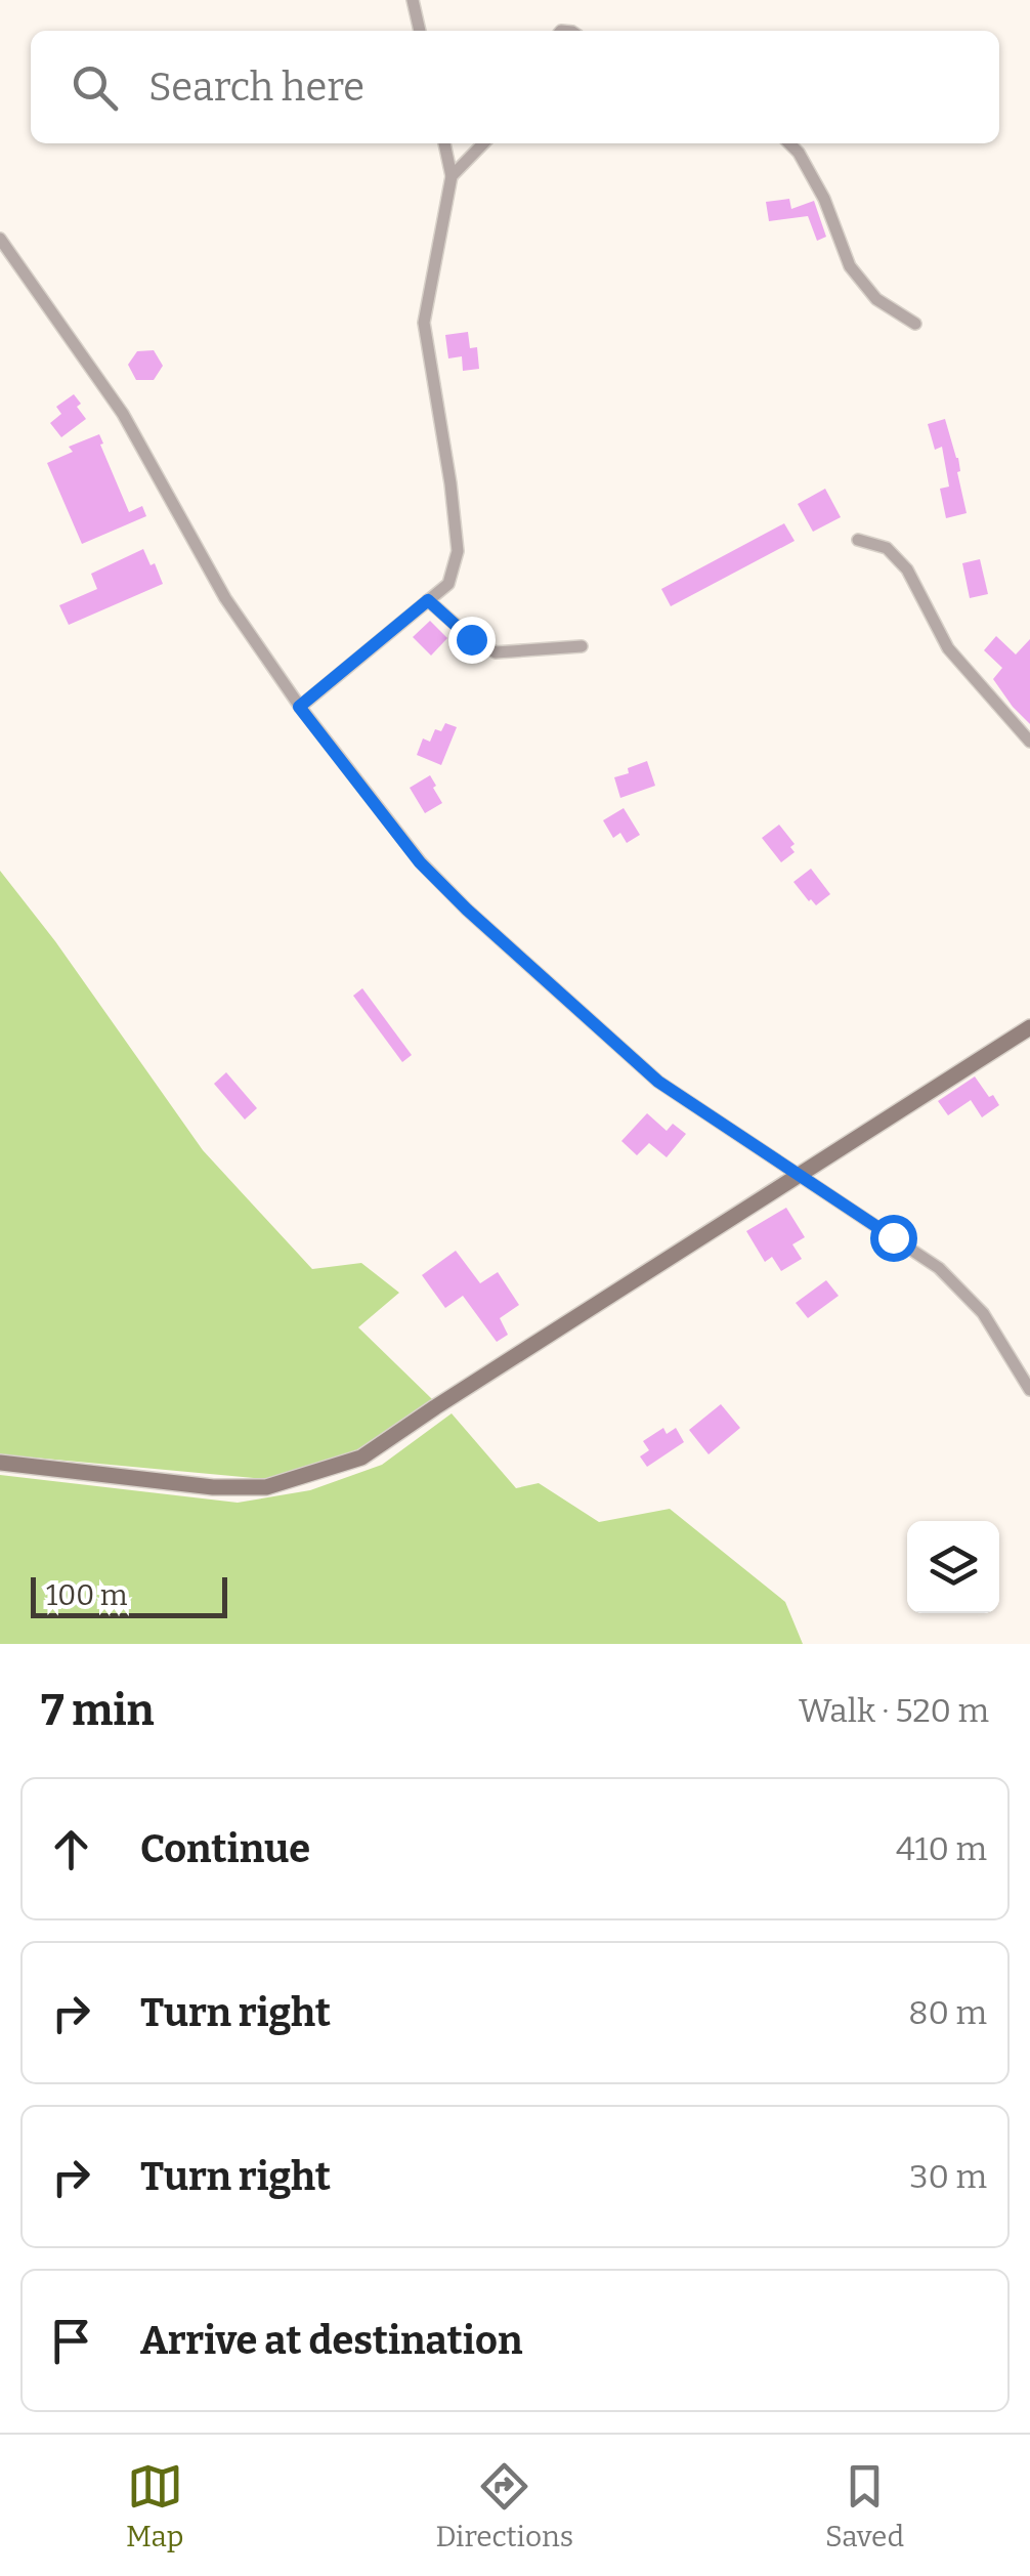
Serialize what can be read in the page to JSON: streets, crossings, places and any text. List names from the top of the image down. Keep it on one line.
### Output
{"scale_bar":"100 m","page":{"search":"Search here","scale":"100 m","heading":["7 min","Walk · 520 m"],"list":[["Continue","410 m"],["Turn right","80 m"],["Turn right","30 m"],"Arrive at destination"],"nav":["Map","Directions","Saved"]}}
